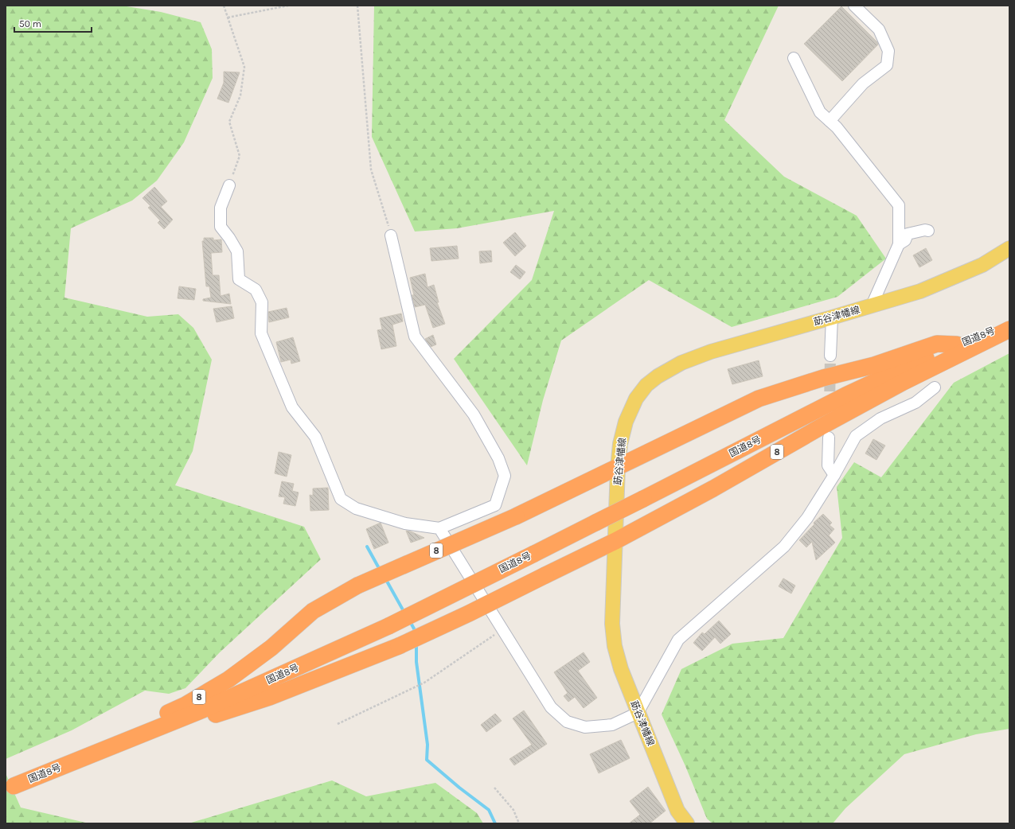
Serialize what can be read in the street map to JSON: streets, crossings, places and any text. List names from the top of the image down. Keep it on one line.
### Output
{"streets":{"highway":["国道8号","8"],"main road":["莇谷津幡線"]},"crossings":[["莇谷津幡線","国道8号"],["莇谷津幡線","8"],["国道8号","8"]],"scale_bar":"50 m"}
